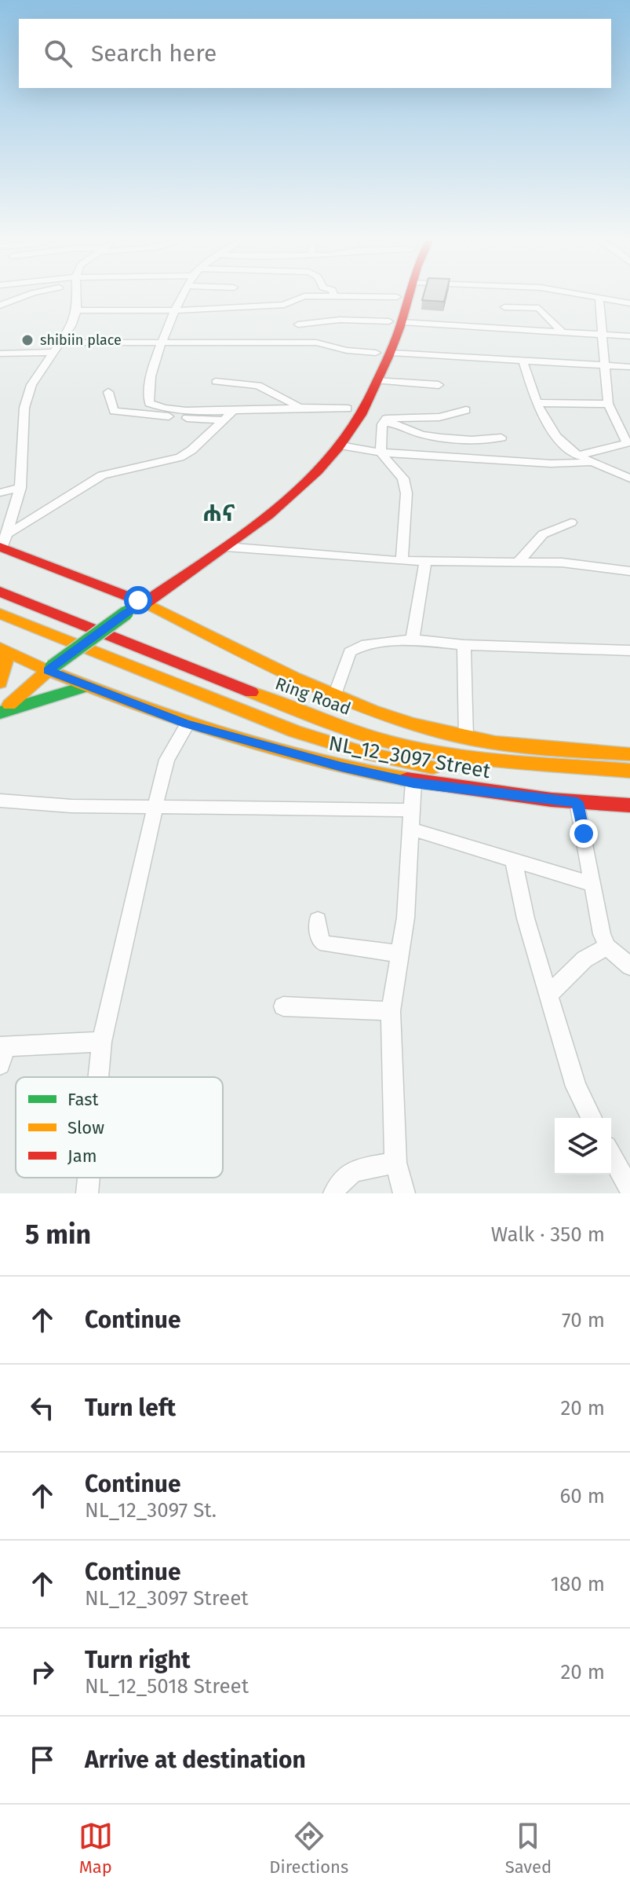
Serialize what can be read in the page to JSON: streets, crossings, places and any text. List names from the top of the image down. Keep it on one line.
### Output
{"streets":{"main road":["Ring Road","NL_12_3097 Street"]},"districts":["ሐና"],"places":["shibiin place"],"legend":["Fast","Slow","Jam"],"page":{"search":"Search here","heading":["5 min","Walk · 350 m"],"list":[["Continue","70 m"],["Turn left","20 m"],["Continue","NL_12_3097 St.","60 m"],["Continue","NL_12_3097 Street","180 m"],["Turn right","NL_12_5018 Street","20 m"],"Arrive at destination"],"nav":["Map","Directions","Saved"]}}
